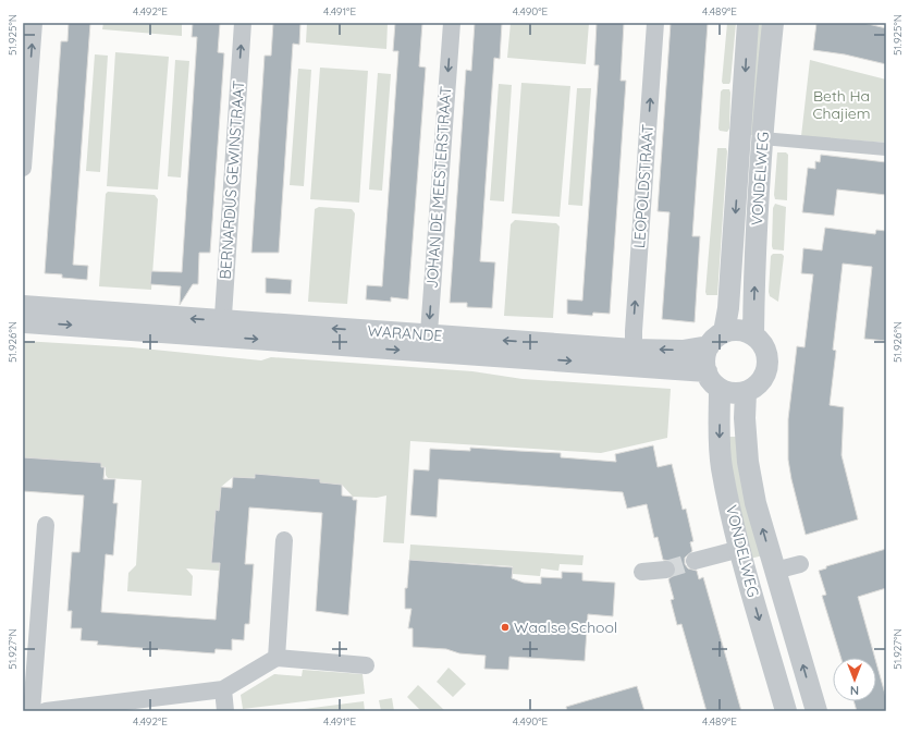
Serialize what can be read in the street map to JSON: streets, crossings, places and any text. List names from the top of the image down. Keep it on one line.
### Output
{"streets":{"street":["VONDELWEG","BERNARDUS GEWINSTRAAT","LEOPOLDSTRAAT","JOHAN DE MEESTERSTRAAT","WARANDE"]},"crossings":[["VONDELWEG","WARANDE"],["BERNARDUS GEWINSTRAAT","WARANDE"],["LEOPOLDSTRAAT","WARANDE"],["JOHAN DE MEESTERSTRAAT","WARANDE"]],"one_way":["BERNARDUS GEWINSTRAAT","LEOPOLDSTRAAT","JOHAN DE MEESTERSTRAAT"],"parks":["Beth Ha Chajiem"],"places":["Waalse School"],"north":"bottom","coordinates":["4.492°E","4.491°E","4.490°E","4.489°E","51.925°N","51.926°N","51.927°N"]}
